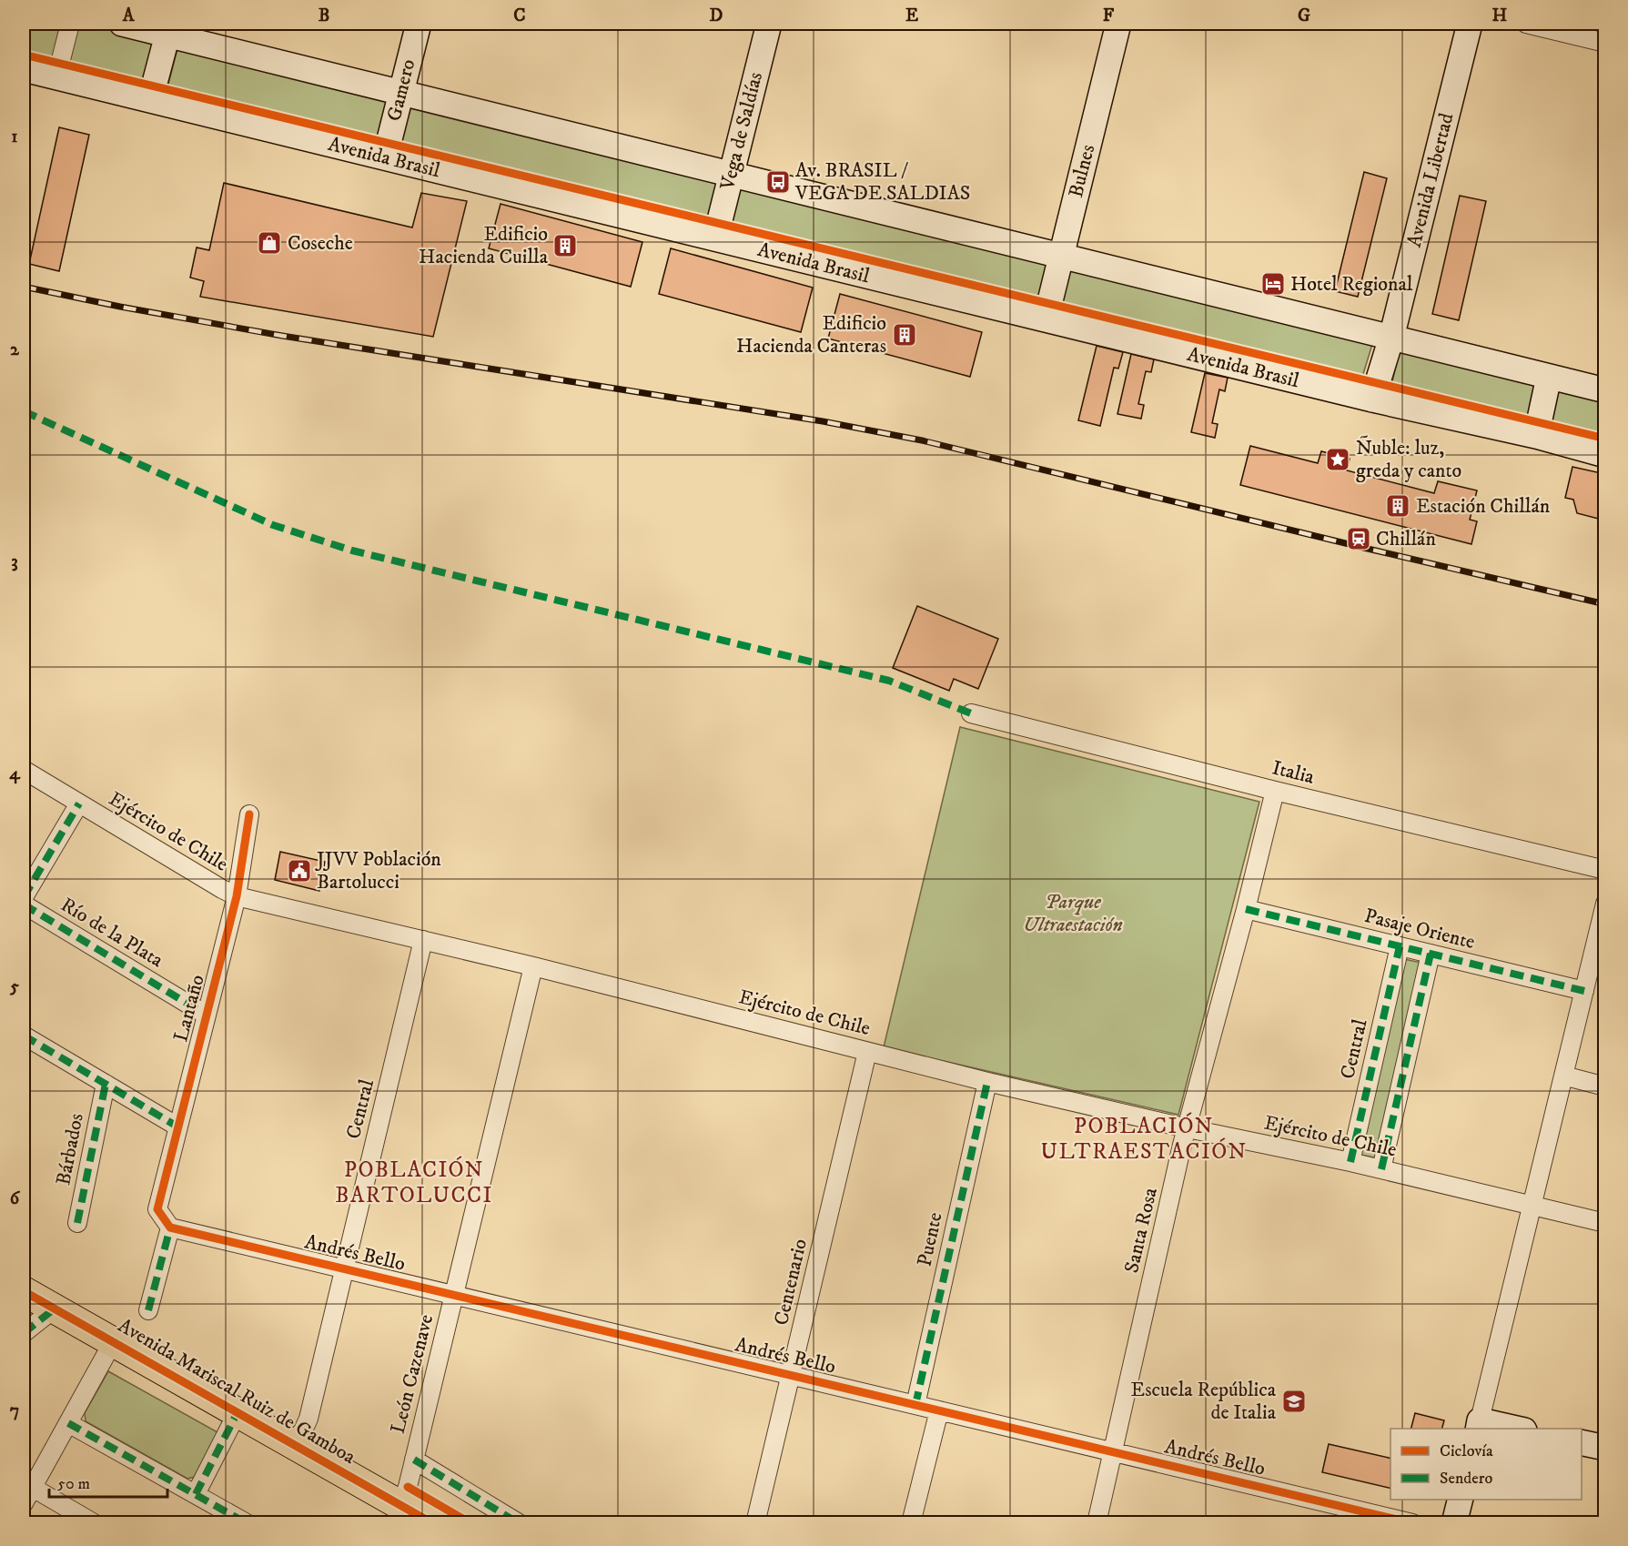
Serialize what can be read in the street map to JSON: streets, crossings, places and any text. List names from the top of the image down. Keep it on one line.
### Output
{"streets":{"main road":["Gamero","Vega de Saldías","Avenida Brasil","Bulnes","Avenida Libertad","Avenida Mariscal Ruiz de Gamboa"],"street":["Italia","Ejército de Chile","Pasaje Oriente","Río de la Plata","Lantaño","Central","Bárbados","Santa Rosa","Puente","Andrés Bello","Centenario","León Cazenave"]},"crossings":[["Gamero","Avenida Brasil"],["Vega de Saldías","Avenida Brasil"],["Avenida Brasil","Bulnes"],["Avenida Brasil","Avenida Libertad"],["Italia","Santa Rosa"],["Ejército de Chile","Lantaño"],["Ejército de Chile","Central"],["Ejército de Chile","Santa Rosa"],["Ejército de Chile","Puente"],["Ejército de Chile","Centenario"],["Ejército de Chile","León Cazenave"],["Pasaje Oriente","Central"],["Pasaje Oriente","Santa Rosa"],["Río de la Plata","Lantaño"],["Lantaño","Andrés Bello"],["Central","Andrés Bello"],["Central","Avenida Mariscal Ruiz de Gamboa"],["Santa Rosa","Andrés Bello"],["Puente","Andrés Bello"],["Andrés Bello","Centenario"],["Andrés Bello","León Cazenave"],["León Cazenave","Avenida Mariscal Ruiz de Gamboa"]],"districts":["POBLACIÓN ULTRAESTACIÓN","POBLACIÓN BARTOLUCCI"],"parks":["Parque Ultraestación"],"places":{"bus stop":["Av. BRASIL / VEGA DE SALDIAS"],"shop":["Coseche"],"building":["Edificio Hacienda Cuilla","Edificio Hacienda Canteras","Estación Chillán"],"hotel":["Hotel Regional"],"place":["Ñuble: luz, greda y canto"],"station":["Chillán"],"public building":["JJVV Población Bartolucci"],"school or university":["Escuela República de Italia"]},"legend":["Ciclovía","Sendero"],"scale_bar":"50 m","grid":{"columns":["A","B","C","D","E","F","G","H"],"rows":["1","2","3","4","5","6","7"]}}
